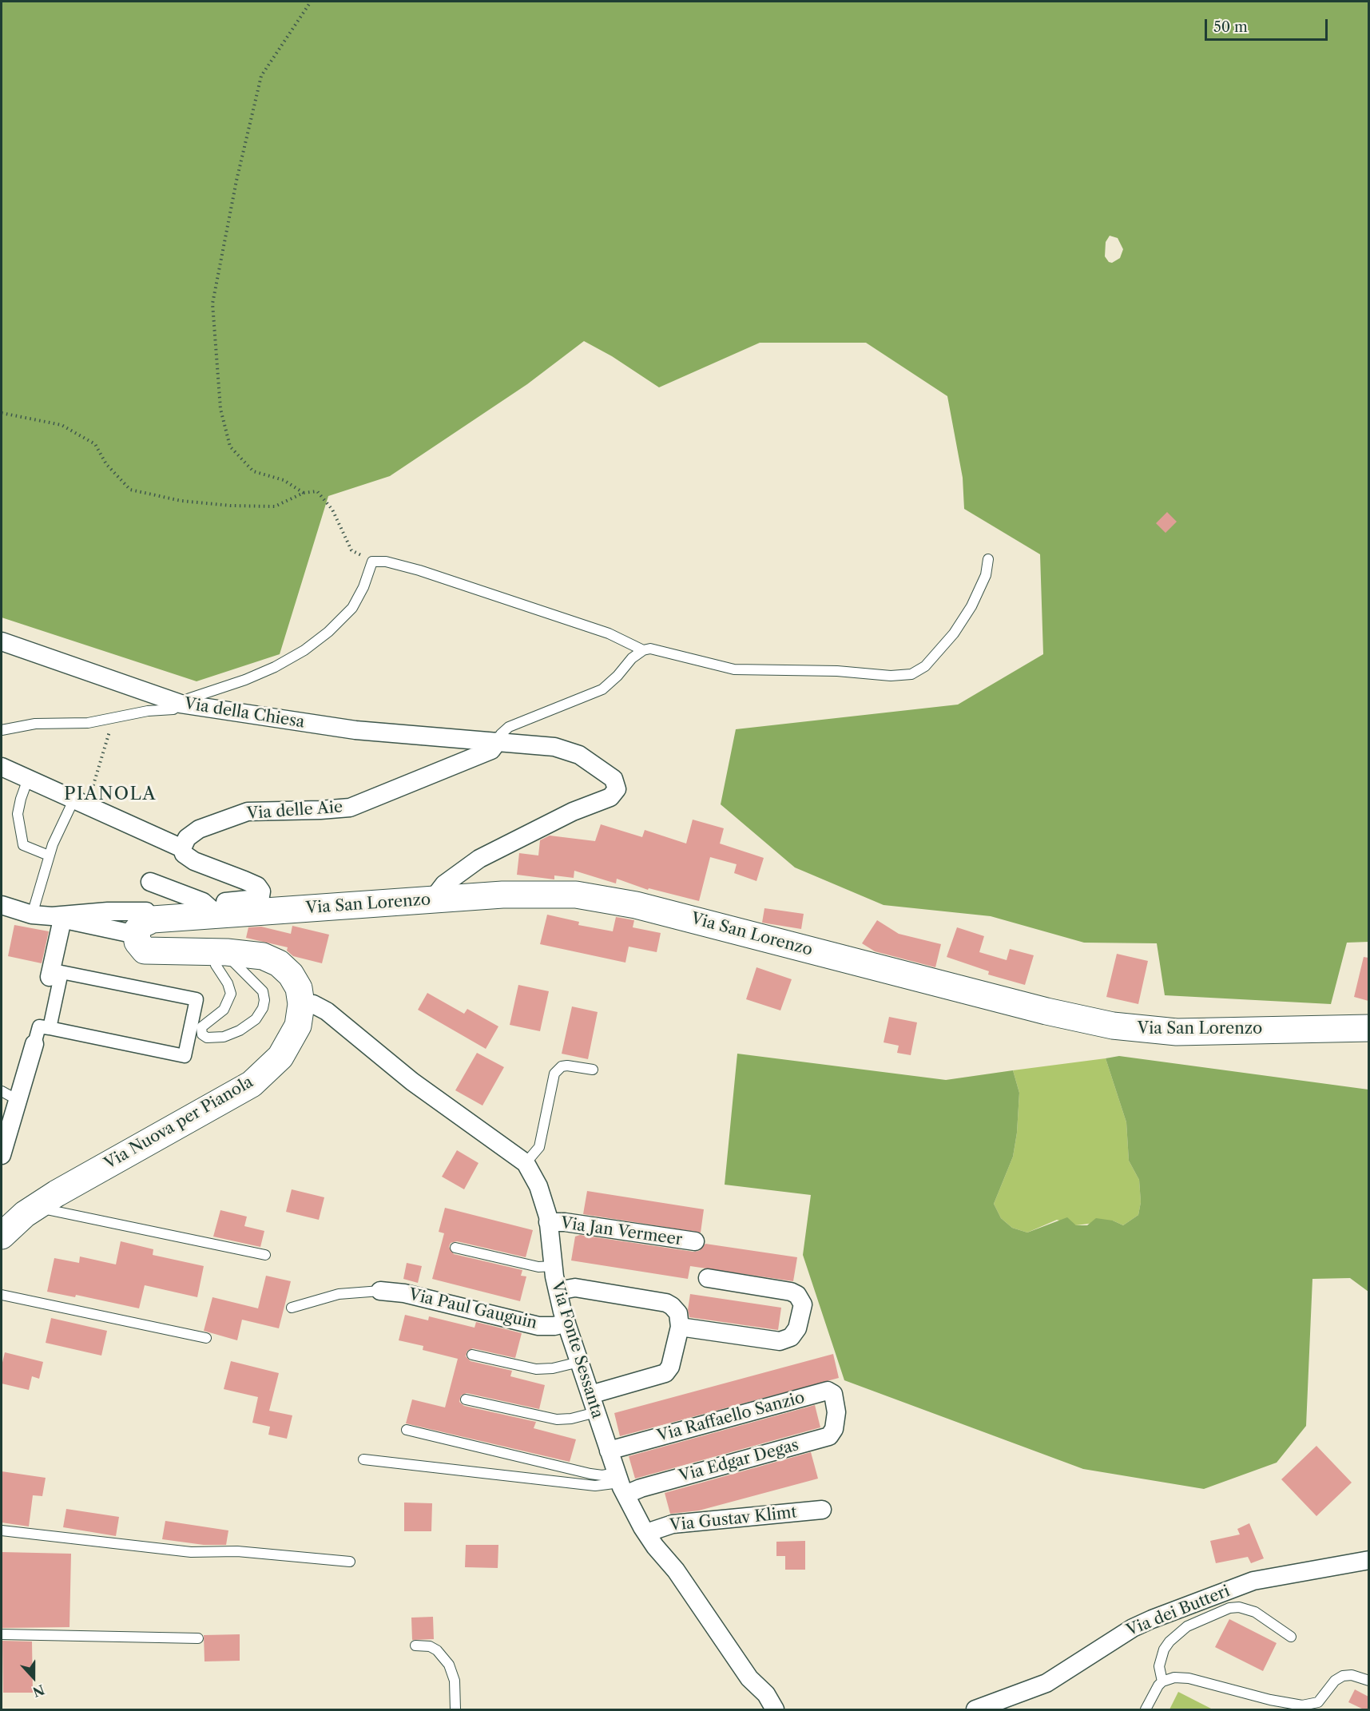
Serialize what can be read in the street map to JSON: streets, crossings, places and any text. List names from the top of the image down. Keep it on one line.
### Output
{"streets":{"main road":["Via San Lorenzo","Via Nuova per Pianola"],"street":["Via della Chiesa","Via delle Aie","Via Jan Vermeer","Via Paul Gauguin","Via Fonte Sessanta","Via Raffaello Sanzio","Via Edgar Degas","Via Gustav Klimt","Via dei Butteri"]},"crossings":[["Via della Chiesa","Via delle Aie"],["Via della Chiesa","Via San Lorenzo"],["Via San Lorenzo","Via Nuova per Pianola"],["Via Nuova per Pianola","Via Fonte Sessanta"],["Via Jan Vermeer","Via Fonte Sessanta"],["Via Paul Gauguin","Via Fonte Sessanta"],["Via Fonte Sessanta","Via Raffaello Sanzio"],["Via Fonte Sessanta","Via Edgar Degas"],["Via Fonte Sessanta","Via Gustav Klimt"],["Via Raffaello Sanzio","Via Edgar Degas"]],"districts":["PIANOLA"],"scale_bar":"50 m","north":"bottom"}
